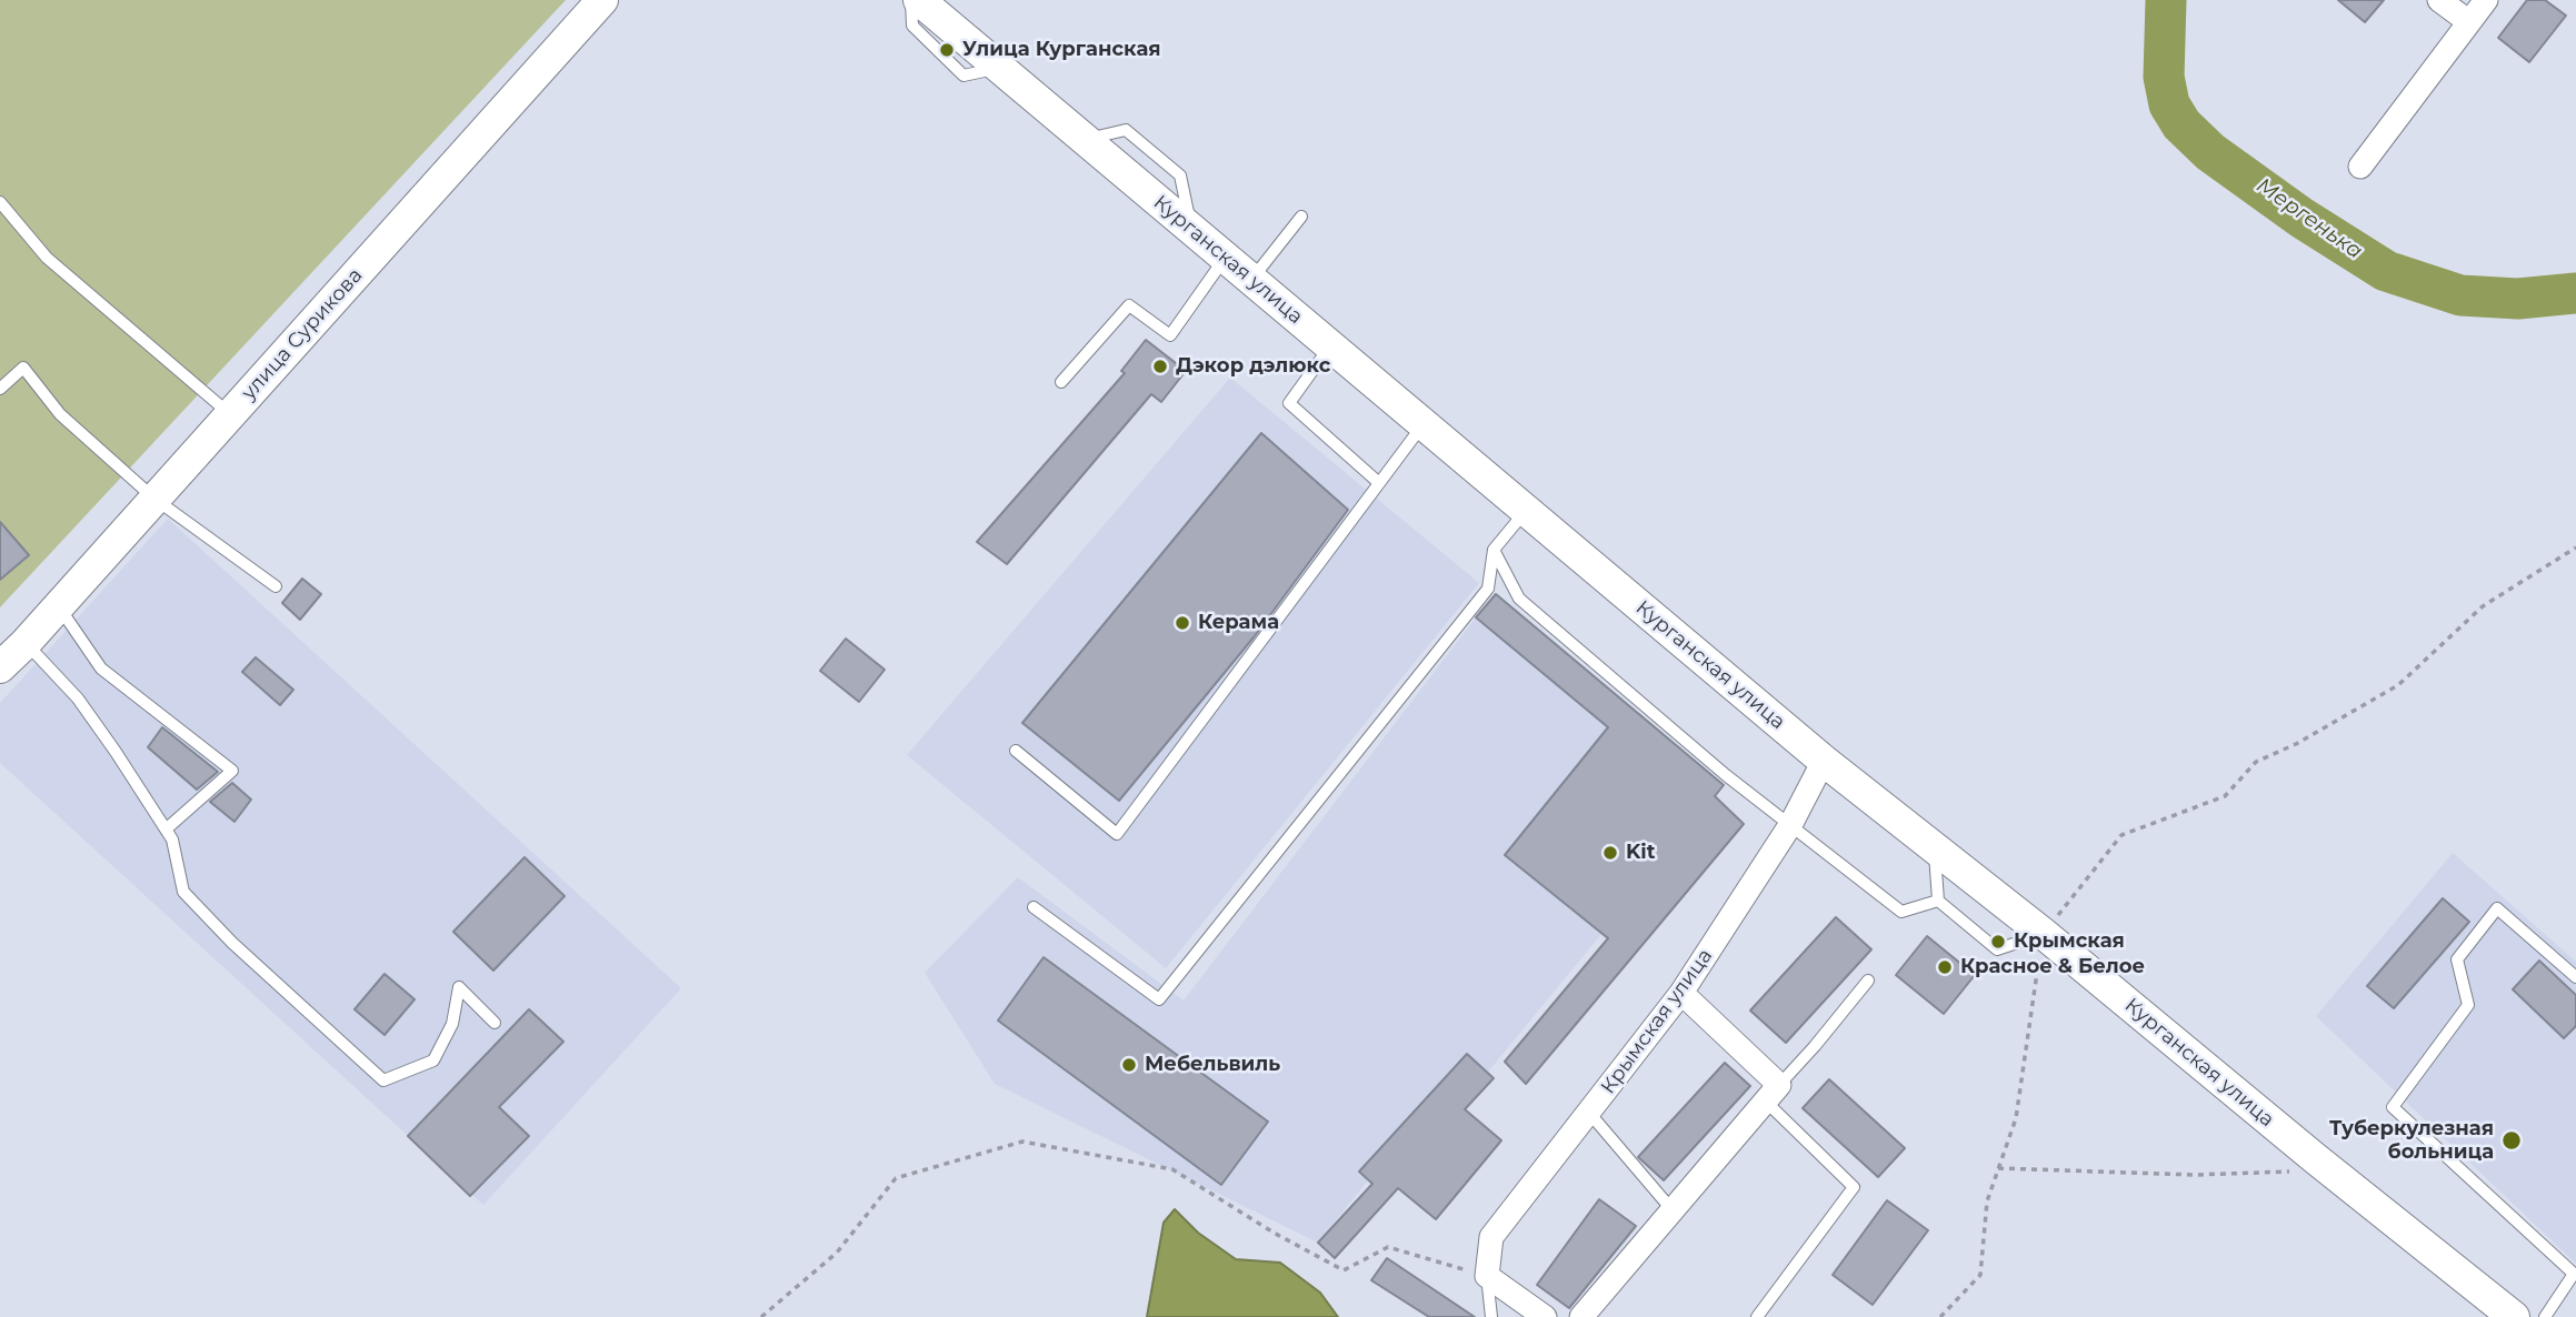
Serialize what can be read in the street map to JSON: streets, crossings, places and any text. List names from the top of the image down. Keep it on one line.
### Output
{"streets":{"main road":["Курганская улица","улица Сурикова"],"street":["Крымская улица"]},"crossings":[["Курганская улица","Крымская улица"]],"water":["Мергенька"],"places":["Улица Курганская","Дэкор дэлюкс","Керама","Kit","Крымская","Красное & Белое","Мебельвиль","Туберкулезная больница"]}
